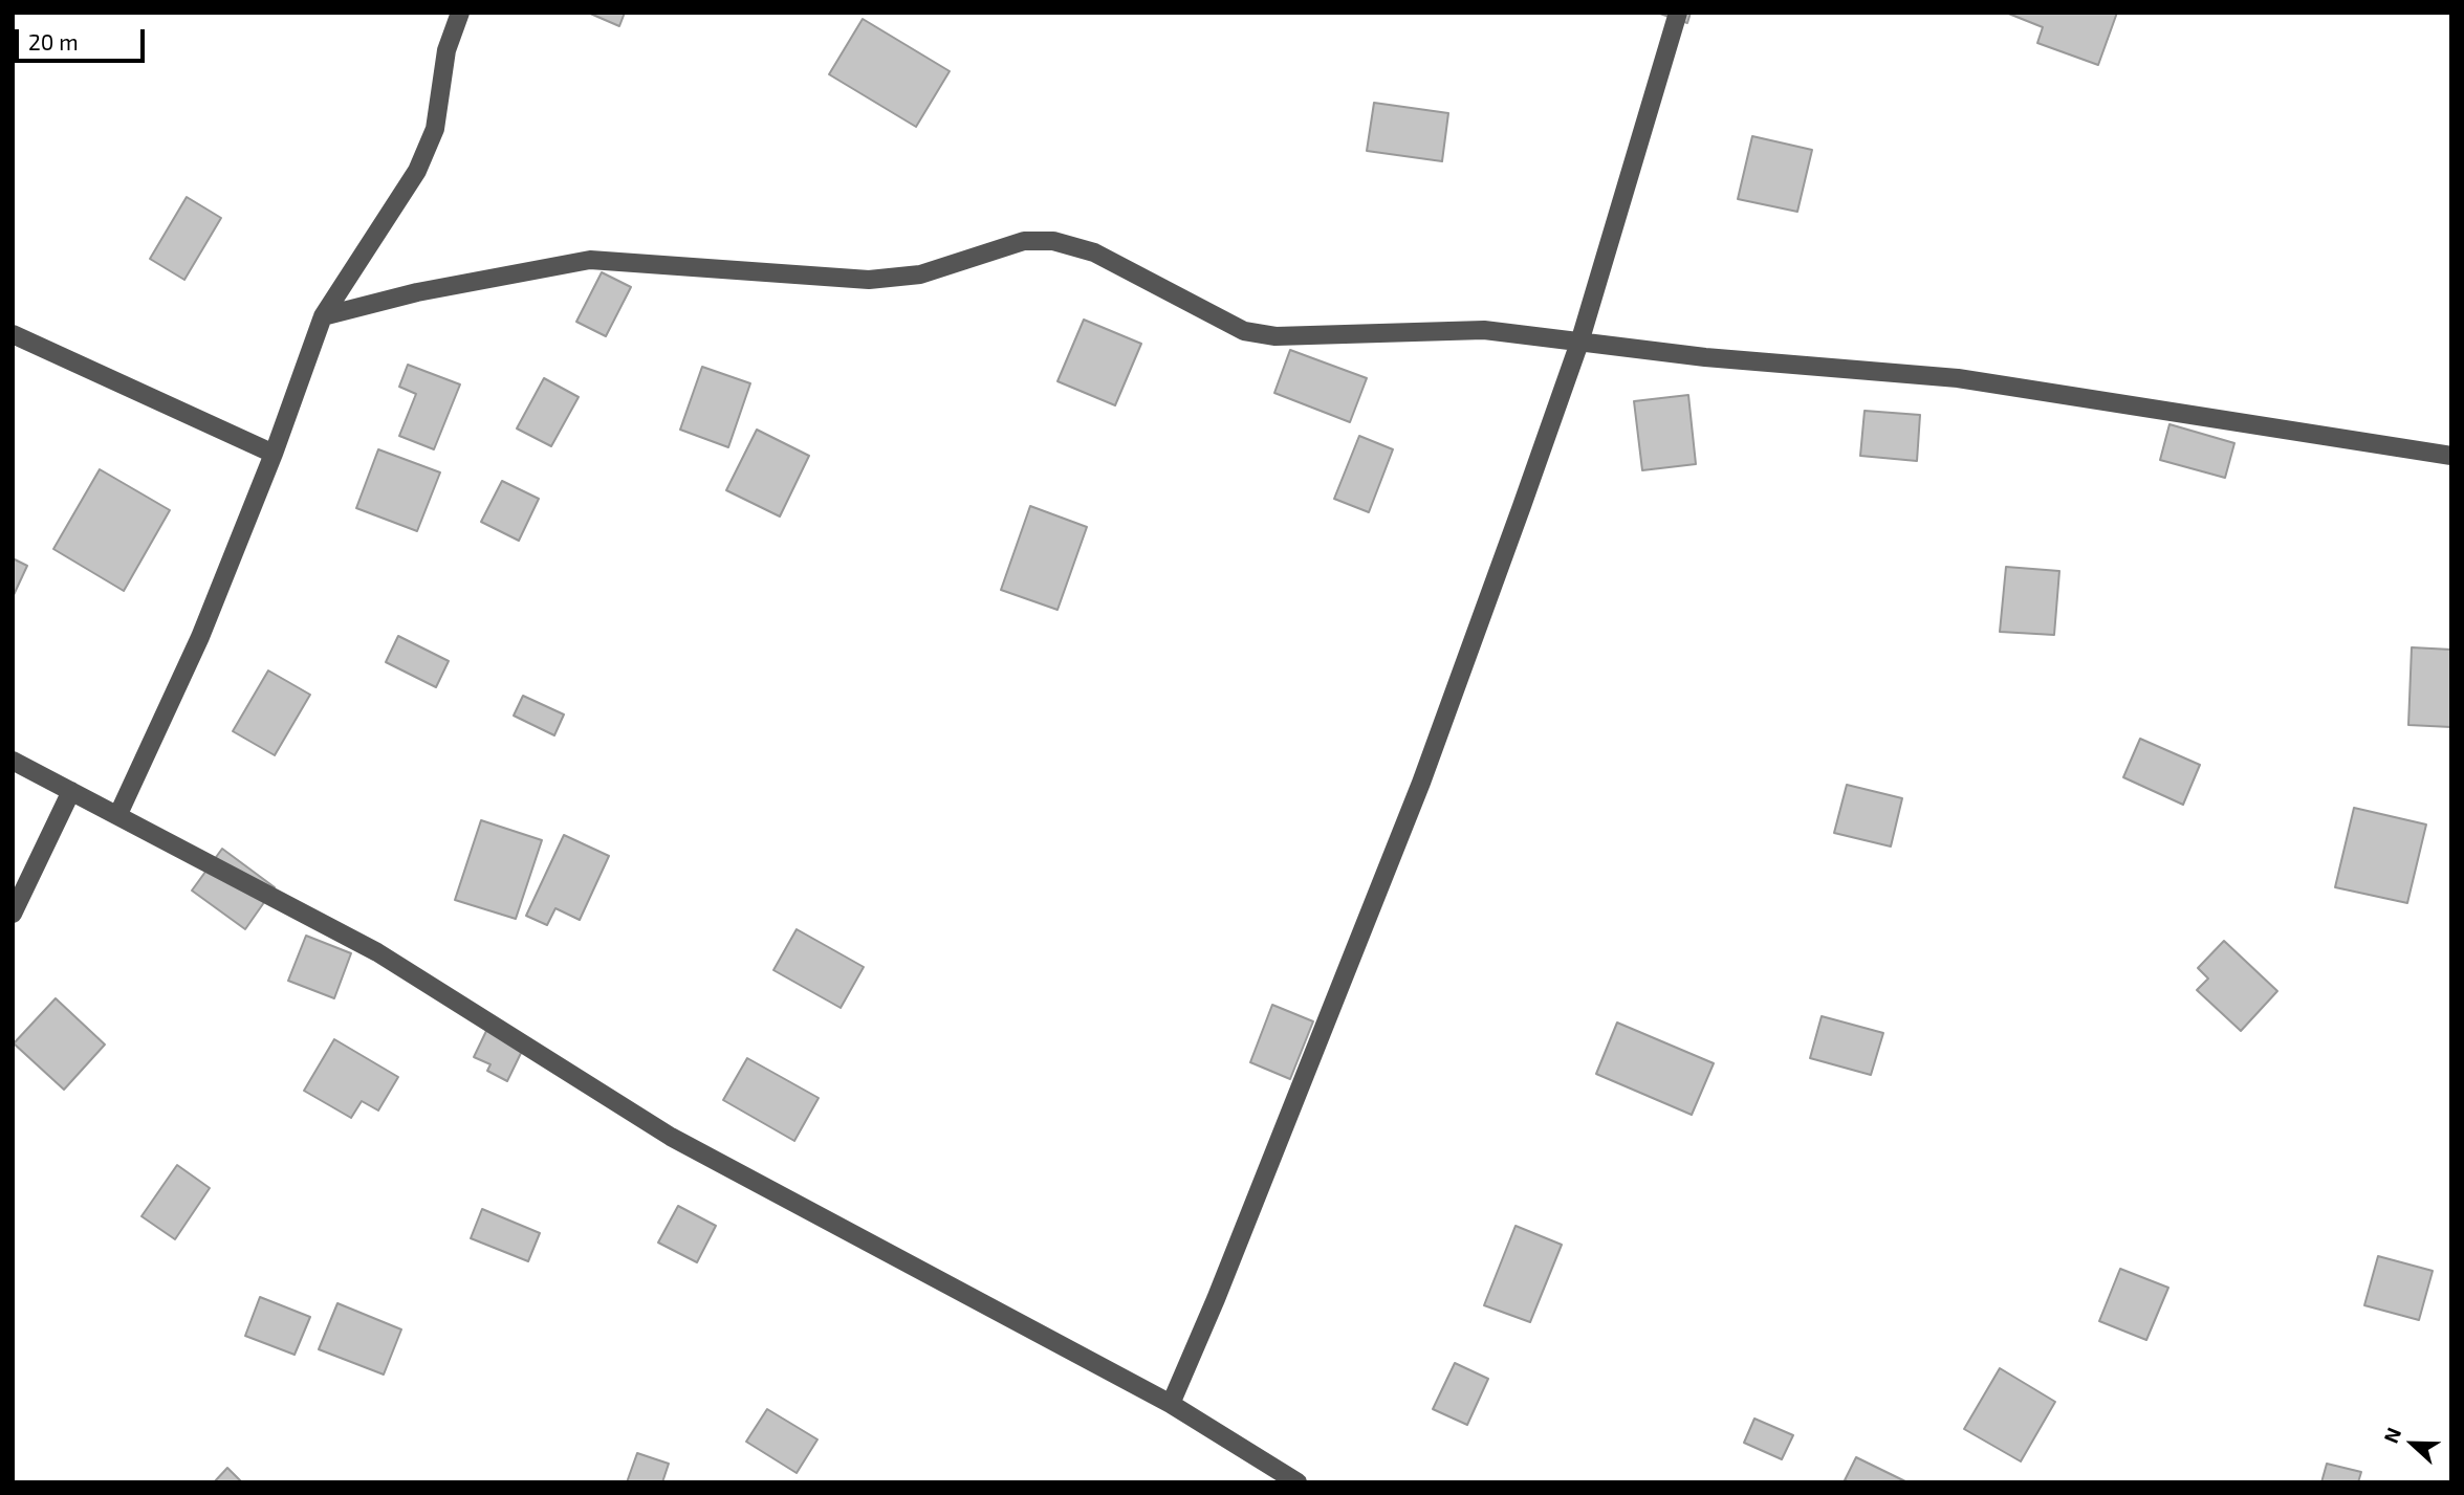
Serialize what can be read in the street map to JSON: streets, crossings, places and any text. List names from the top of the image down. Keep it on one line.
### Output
{"scale_bar":"20 m","north":"left"}
